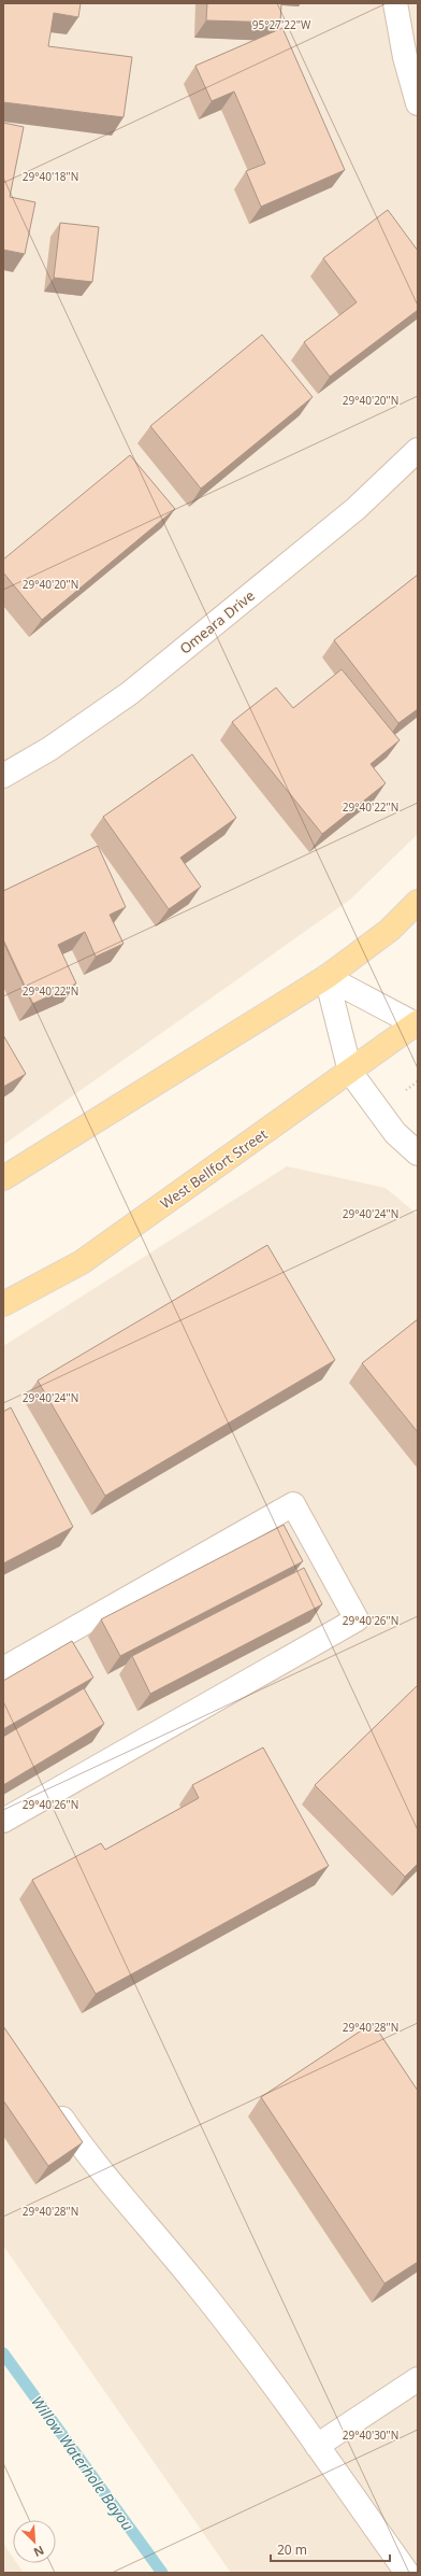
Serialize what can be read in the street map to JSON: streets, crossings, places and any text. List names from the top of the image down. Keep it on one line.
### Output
{"streets":{"main road":["West Bellfort Street"],"street":["Omeara Drive"]},"water":["Willow Waterhole Bayou"],"scale_bar":"20 m","north":"bottom right","coordinates":["95°27'22\"W","29°40'18\"N","29°40'20\"N","29°40'22\"N","29°40'24\"N","29°40'26\"N","29°40'28\"N","29°40'30\"N"]}
